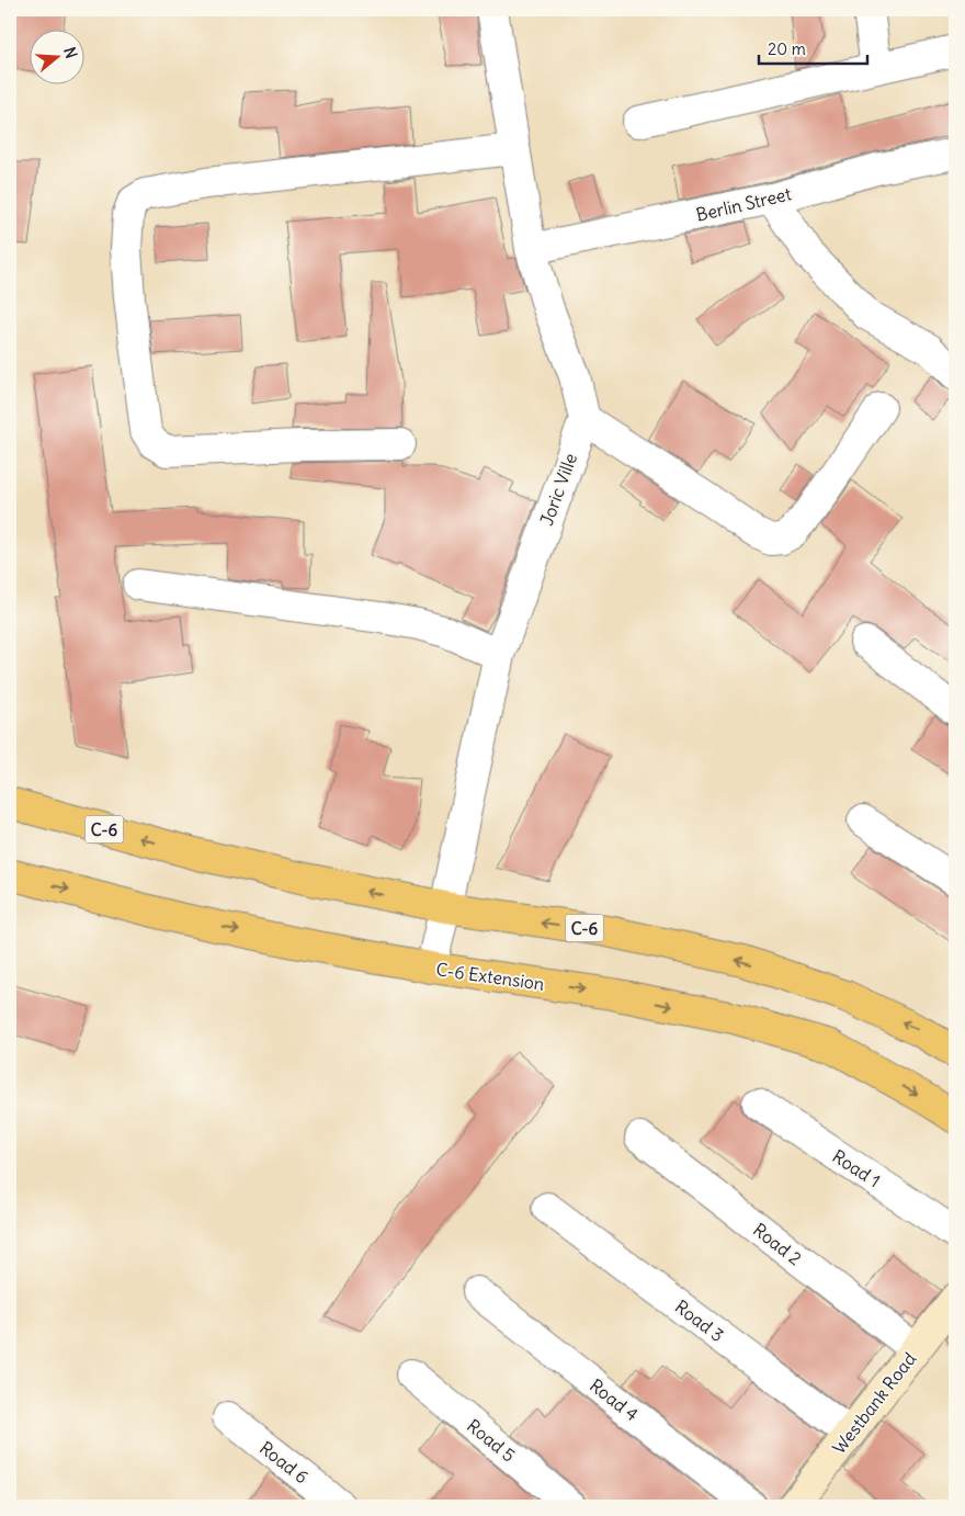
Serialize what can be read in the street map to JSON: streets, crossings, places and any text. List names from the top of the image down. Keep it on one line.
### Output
{"streets":{"main road":["C-6","C-6 Extension"],"street":["Berlin Street","Joric Ville","Road 1","Road 2","Road 3","Road 4","Westbank Road","Road 5","Road 6"]},"crossings":[["Joric Ville","C-6"],["Joric Ville","C-6 Extension"],["Road 2","Westbank Road"],["Road 3","Westbank Road"]],"scale_bar":"20 m","north":"right"}
